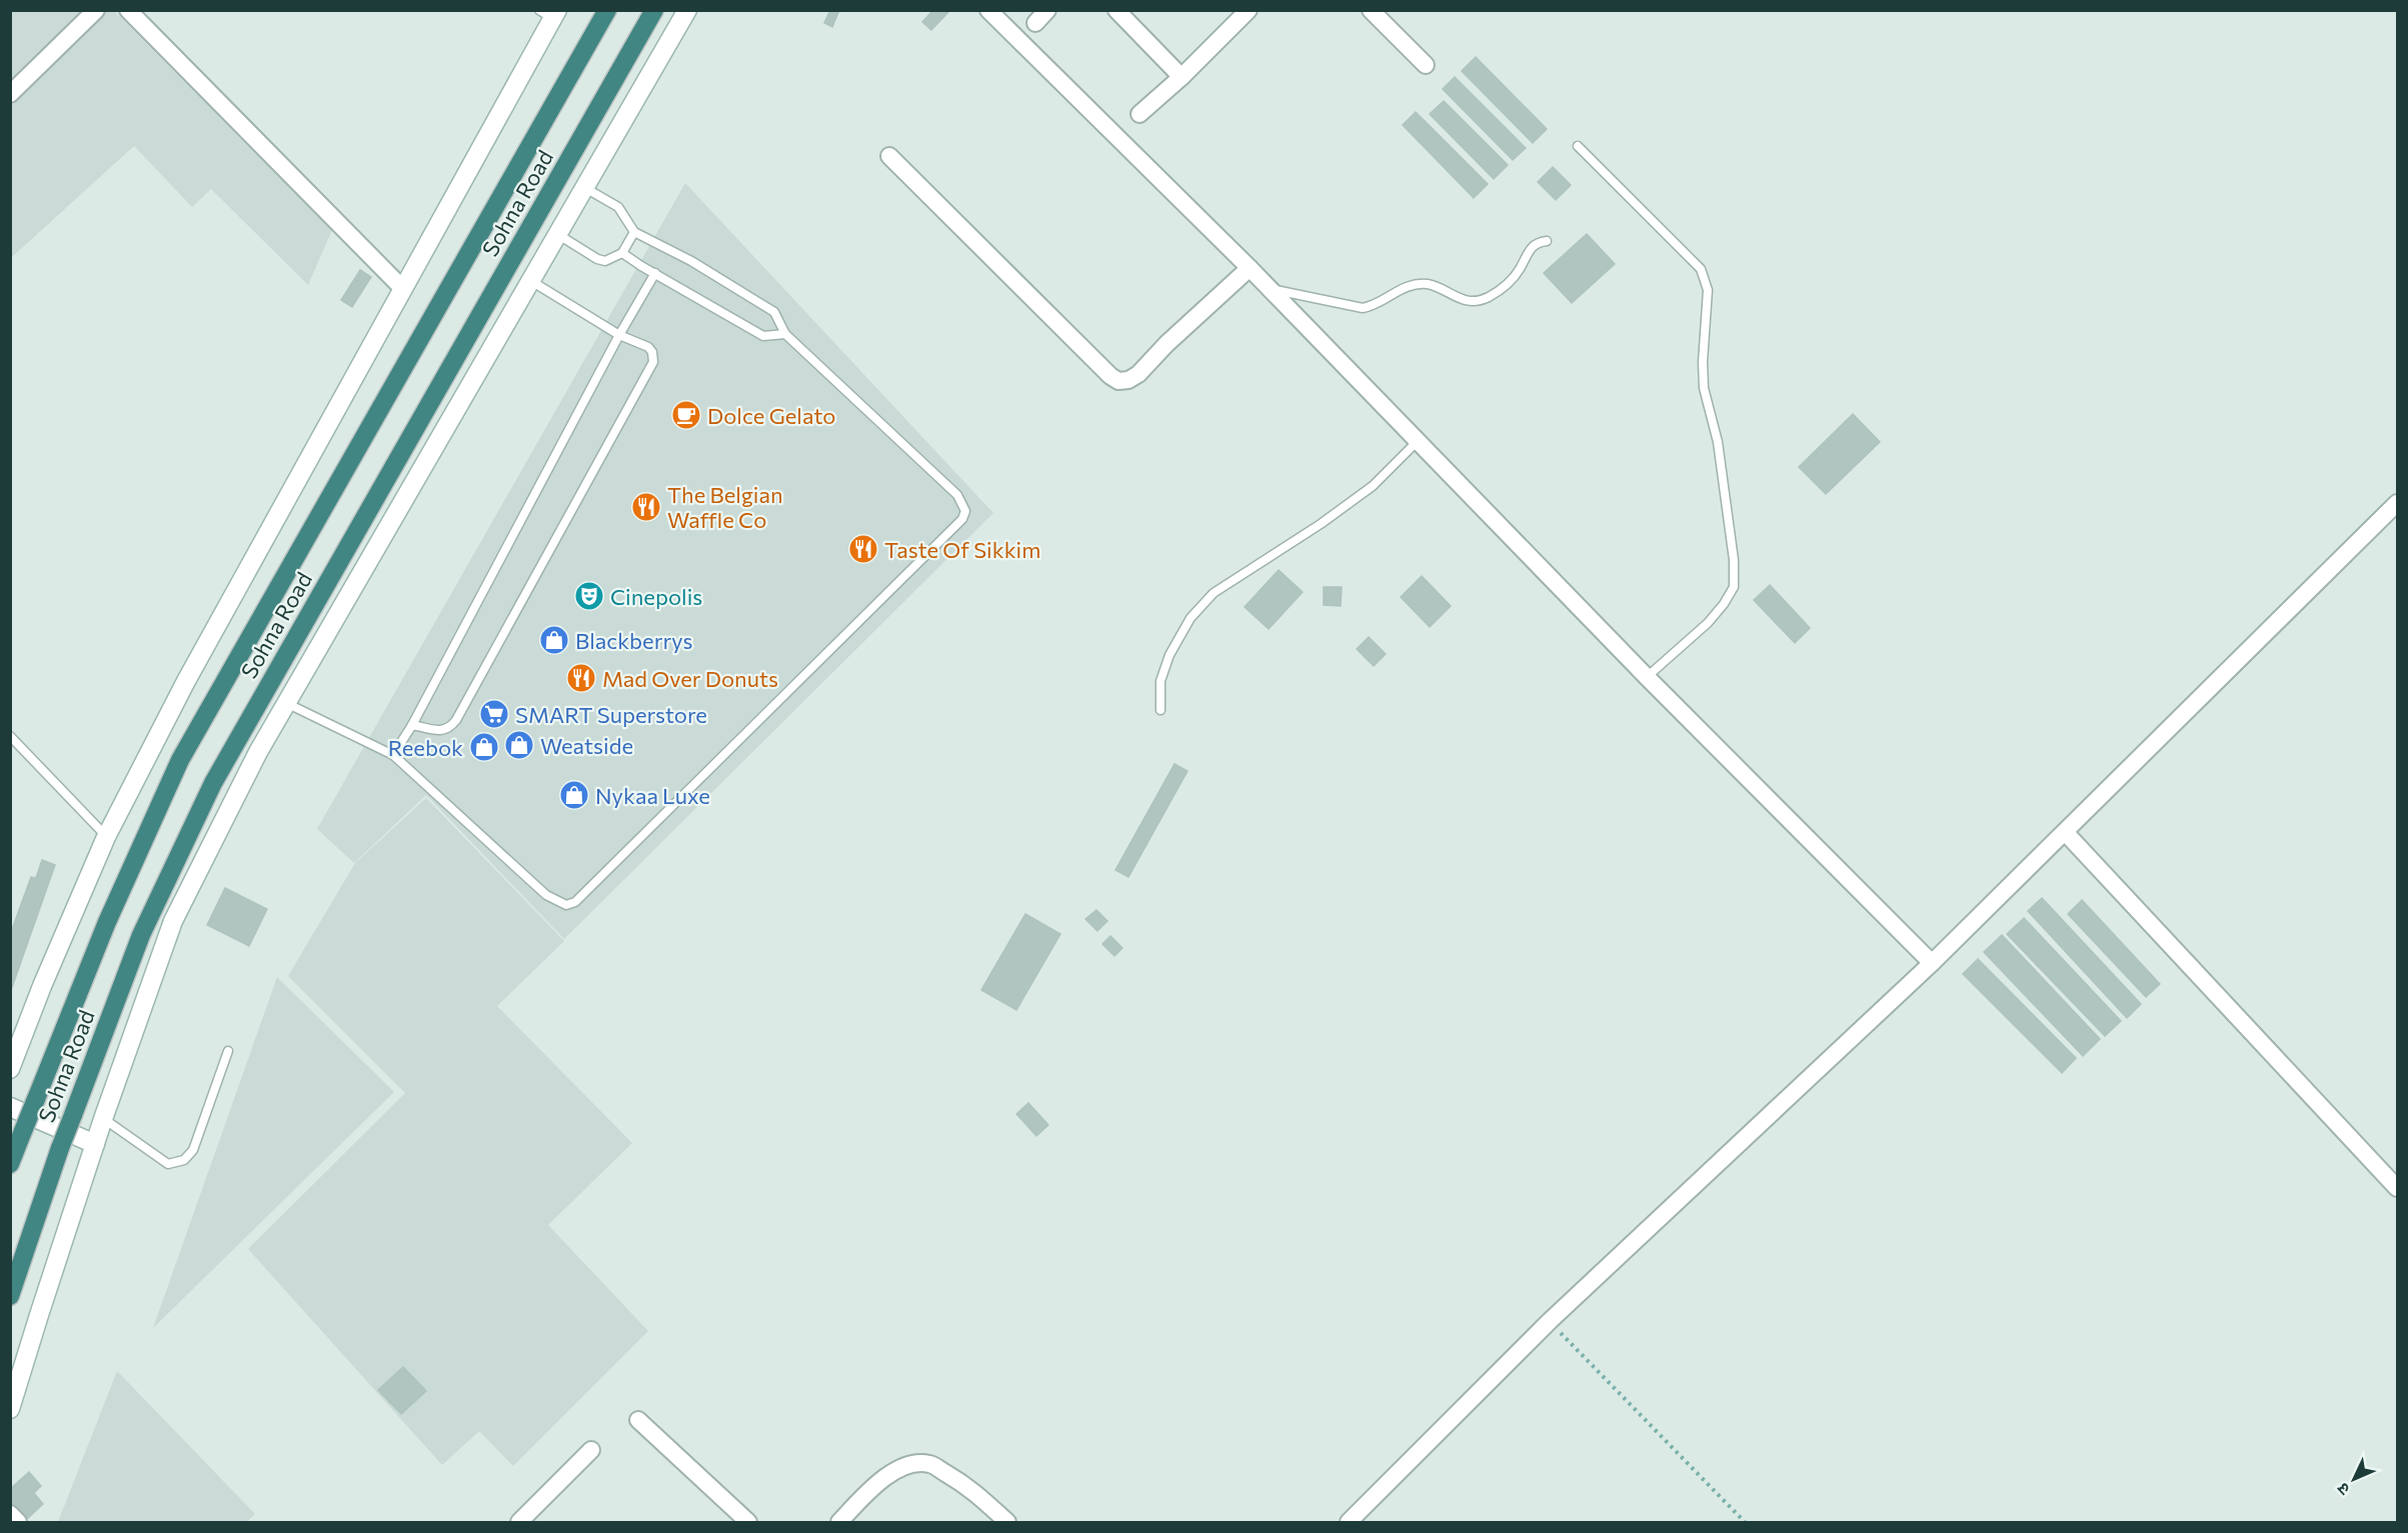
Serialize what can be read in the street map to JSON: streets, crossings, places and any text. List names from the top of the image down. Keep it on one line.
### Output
{"streets":{"highway":["Sohna Road"]},"places":{"cafe":["Dolce Gelato"],"restaurant":["The Belgian Waffle Co","Taste Of Sikkim","Mad Over Donuts"],"theatre":["Cinepolis"],"shop":["Blackberrys","Weatside","Reebok","Nykaa Luxe"],"supermarket":["SMART Superstore"]},"north":"bottom left"}
